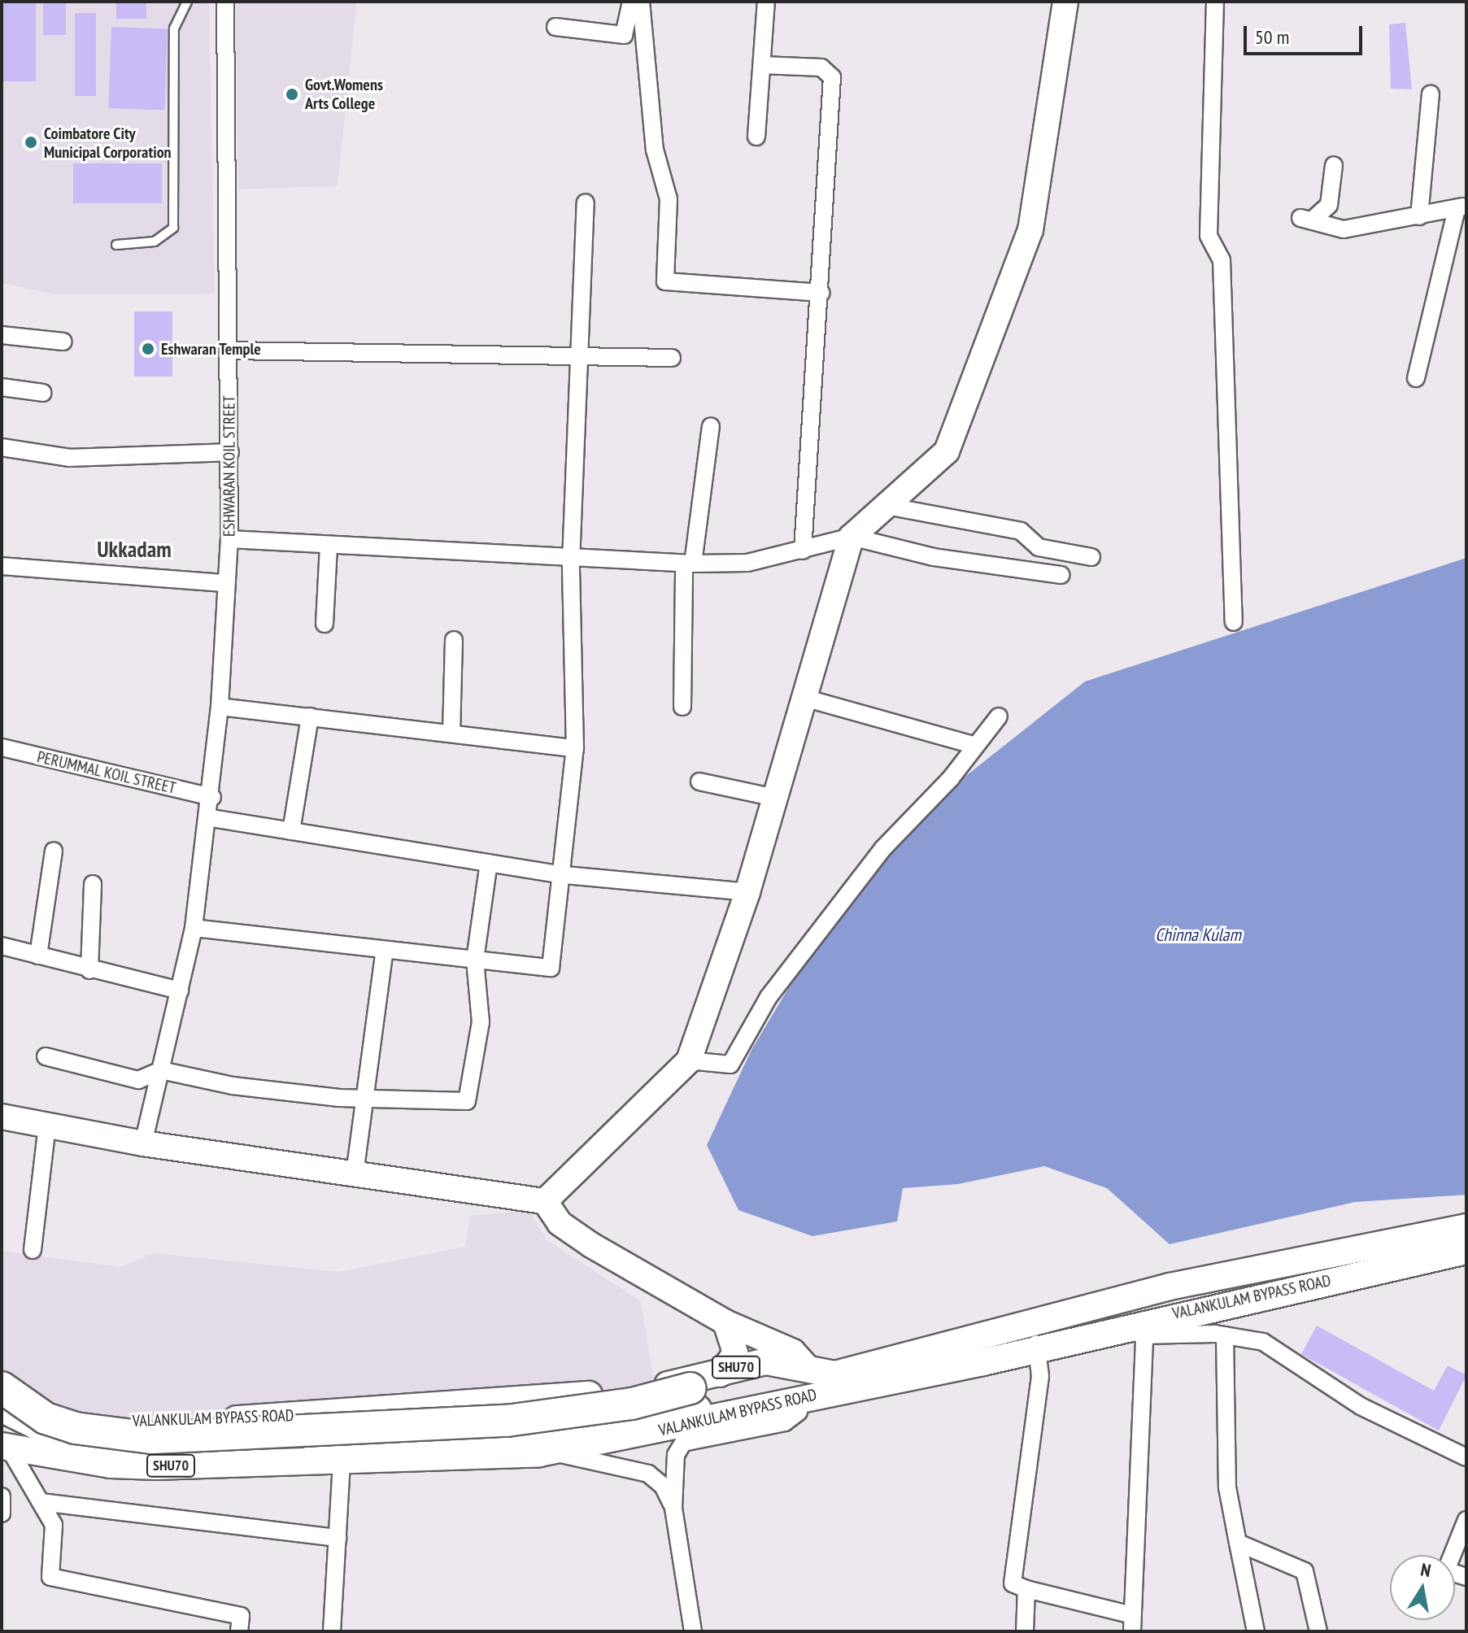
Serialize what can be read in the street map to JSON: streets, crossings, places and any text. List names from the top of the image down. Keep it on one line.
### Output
{"streets":{"main road":["VALANKULAM BYPASS ROAD","SHU70"],"street":["ESHWARAN KOIL STREET","PERUMMAL KOIL STREET"]},"crossings":[["ESHWARAN KOIL STREET","PERUMMAL KOIL STREET"]],"districts":["Ukkadam"],"water":["Chinna Kulam"],"places":["Govt.Womens Arts College","Coimbatore City Municipal Corporation","Eshwaran Temple"],"scale_bar":"50 m","north":"top"}
